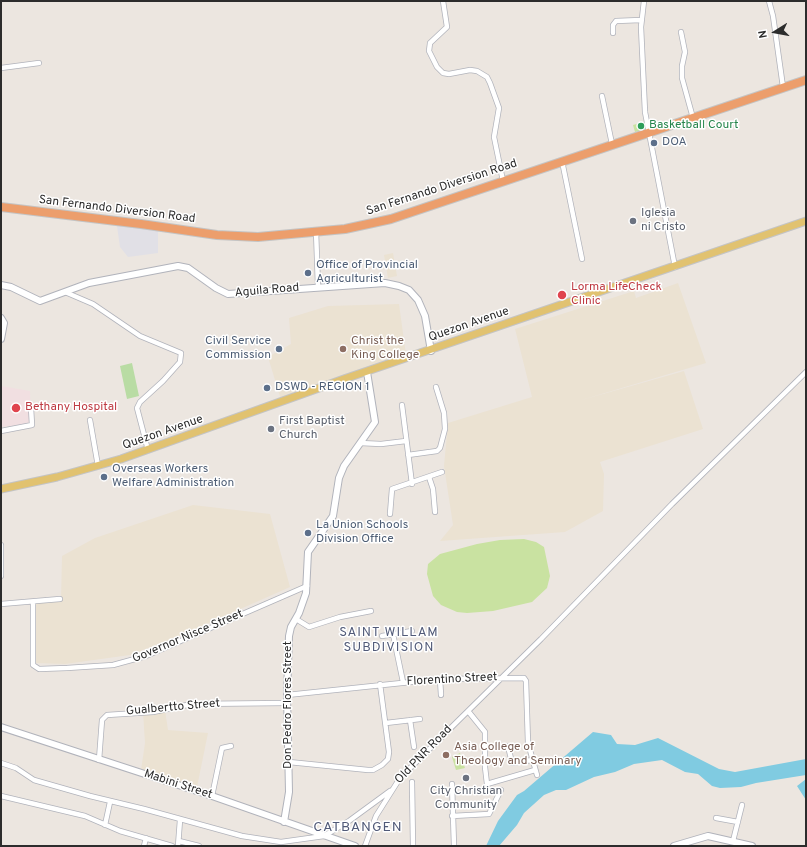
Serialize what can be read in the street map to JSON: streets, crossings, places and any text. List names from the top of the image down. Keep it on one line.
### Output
{"streets":{"highway":["San Fernando Diversion Road"],"main road":["Quezon Avenue"],"street":["Aguila Road","Governor Nisce Street","Florentino Street","Don Pedro Flores Street","Gualbertto Street","Old PNR Road","Mabini Street"]},"crossings":[["Aguila Road","Quezon Avenue"],["Quezon Avenue","Don Pedro Flores Street"],["Governor Nisce Street","Don Pedro Flores Street"],["Florentino Street","Don Pedro Flores Street"],["Florentino Street","Old PNR Road"],["Don Pedro Flores Street","Gualbertto Street"],["Don Pedro Flores Street","Mabini Street"],["Gualbertto Street","Mabini Street"]],"districts":["SAINT WILLAM SUBDIVISION","CATBANGEN"],"places":["Basketball Court","DOA","Iglesia ni Cristo","Office of Provincial Agriculturist","Lorma LifeCheck Clinic","Civil Service Commission","Christ the King College","DSWD - REGION 1","Bethany Hospital","First Baptist Church","Overseas Workers Welfare Administration","La Union Schools Division Office","Asia College of Theology and Seminary","City Christian Community"],"north":"left"}
